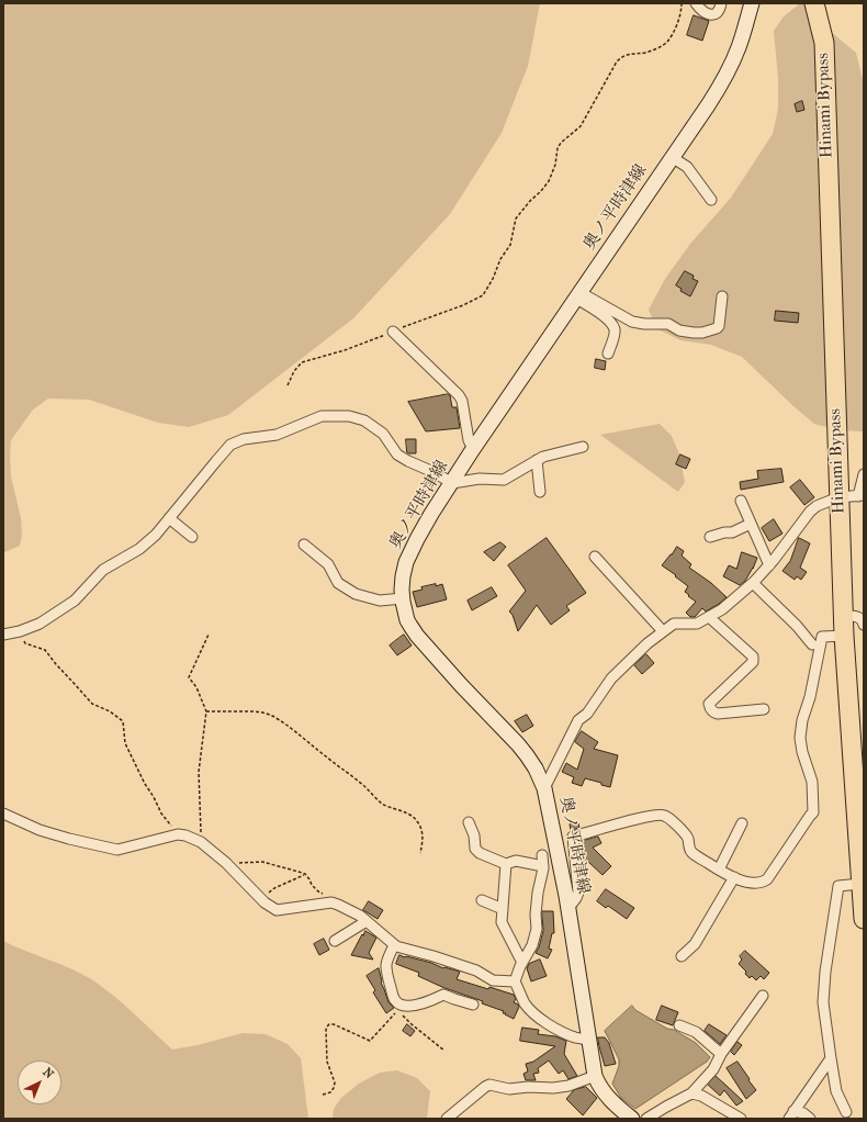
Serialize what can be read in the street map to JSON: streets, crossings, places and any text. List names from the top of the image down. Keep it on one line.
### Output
{"streets":{"highway":["Hinami Bypass"],"main road":["奥ノ平時津線"]},"north":"top right"}
